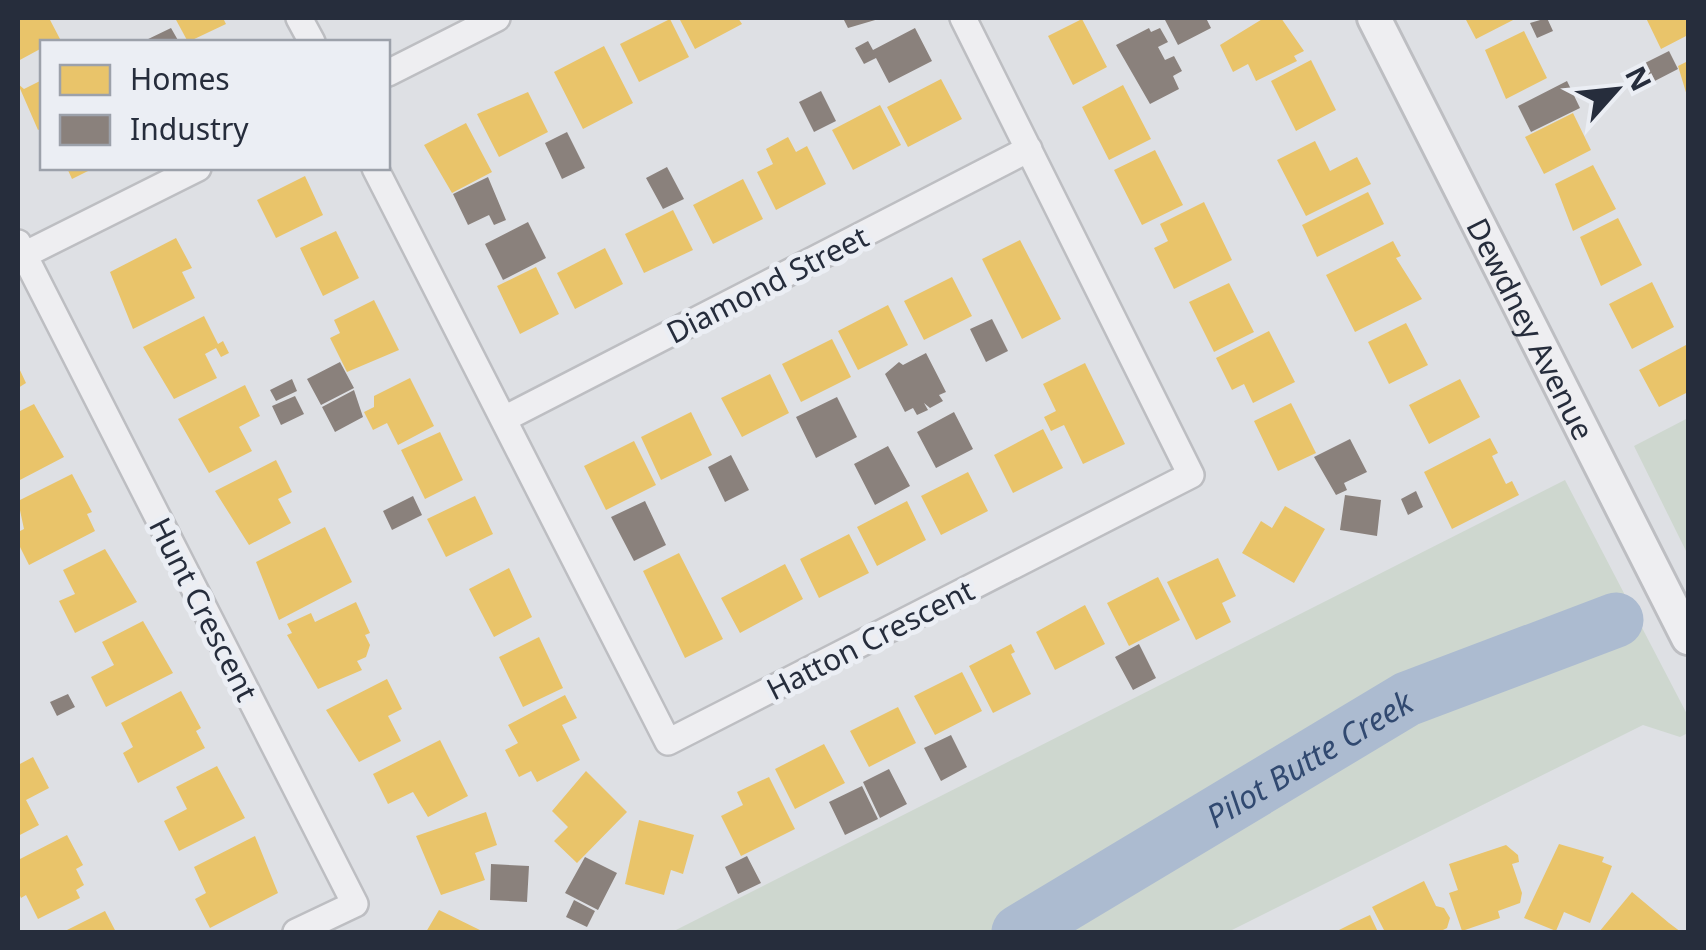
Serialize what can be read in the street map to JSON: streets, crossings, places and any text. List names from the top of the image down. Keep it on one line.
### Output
{"streets":{"street":["Diamond Street","Dewdney Avenue","Hunt Crescent","Hatton Crescent"]},"crossings":[["Diamond Street","Hatton Crescent"]],"water":["Pilot Butte Creek"],"legend":["Homes","Industry"],"north":"top right"}
